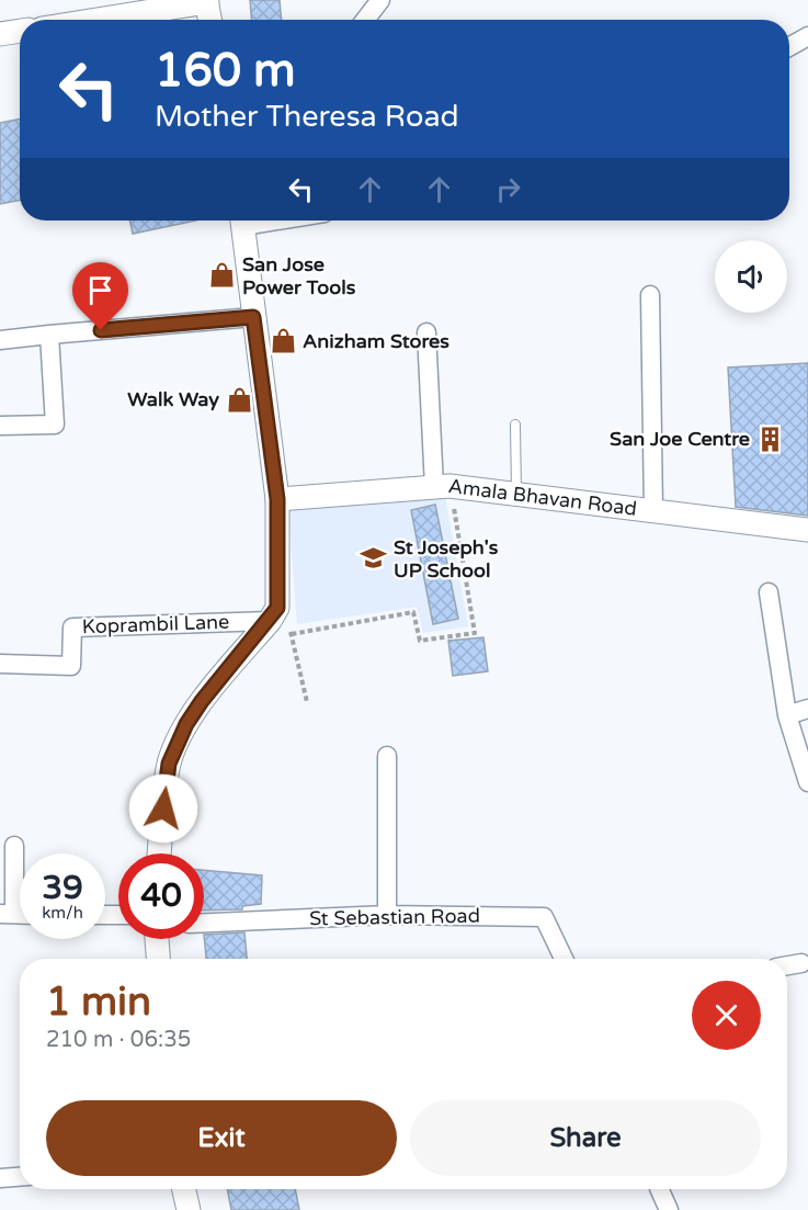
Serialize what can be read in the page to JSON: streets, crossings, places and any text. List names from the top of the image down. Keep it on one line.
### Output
{"streets":{"street":["Amala Bhavan Road","Koprambil Lane","St Sebastian Road"]},"places":{"shop":["San Jose Power Tools","Anizham Stores","Walk Way"],"building":["San Joe Centre"],"school or university":["St Joseph's UP School"]},"page":{"turn":["160 m","Mother Theresa Road"],"speed":"39 km/h","limit":"40","heading":["1 min","210 m · 06:35"],"buttons":["Exit","Share"]}}
